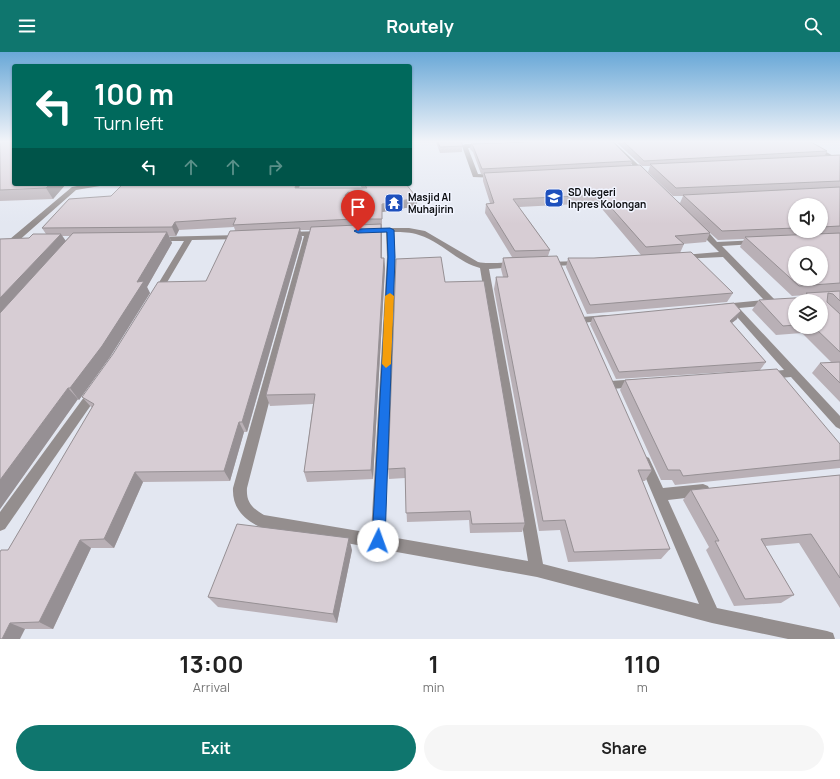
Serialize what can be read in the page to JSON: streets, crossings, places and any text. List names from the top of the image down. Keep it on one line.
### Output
{"places":{"school or university":["SD Negeri Inpres Kolongan"],"temple":["Masjid Al Muhajirin"]},"page":{"header":"Routely","turn":["100 m","Turn left"],"eta":["13:00","Arrival","1","min","110","m"],"buttons":["Exit","Share"]}}
